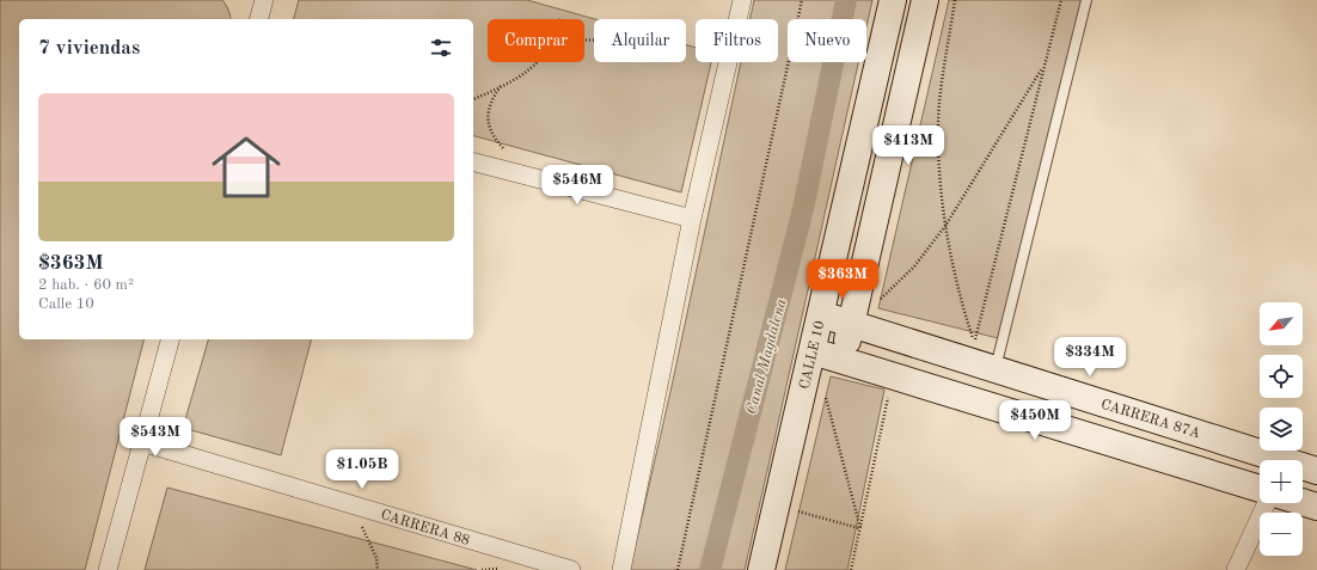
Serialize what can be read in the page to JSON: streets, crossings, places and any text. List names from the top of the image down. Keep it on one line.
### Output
{"streets":{"street":["CALLE 10","CARRERA 87A","CARRERA 88"]},"crossings":[["CALLE 10","CARRERA 87A"]],"water":["Canal Magdalena"],"north":"bottom left","page":{"chip":["Comprar","Alquilar","Filtros","Nuevo"],"heading":"7 viviendas","list":[{"name":"$363M","note":"2 hab. · 60 m² · Calle 10"}],"price":["$413M","$546M","$363M","$334M","$450M","$543M","$1.05B"],"map_buttons":["+","−"]}}
